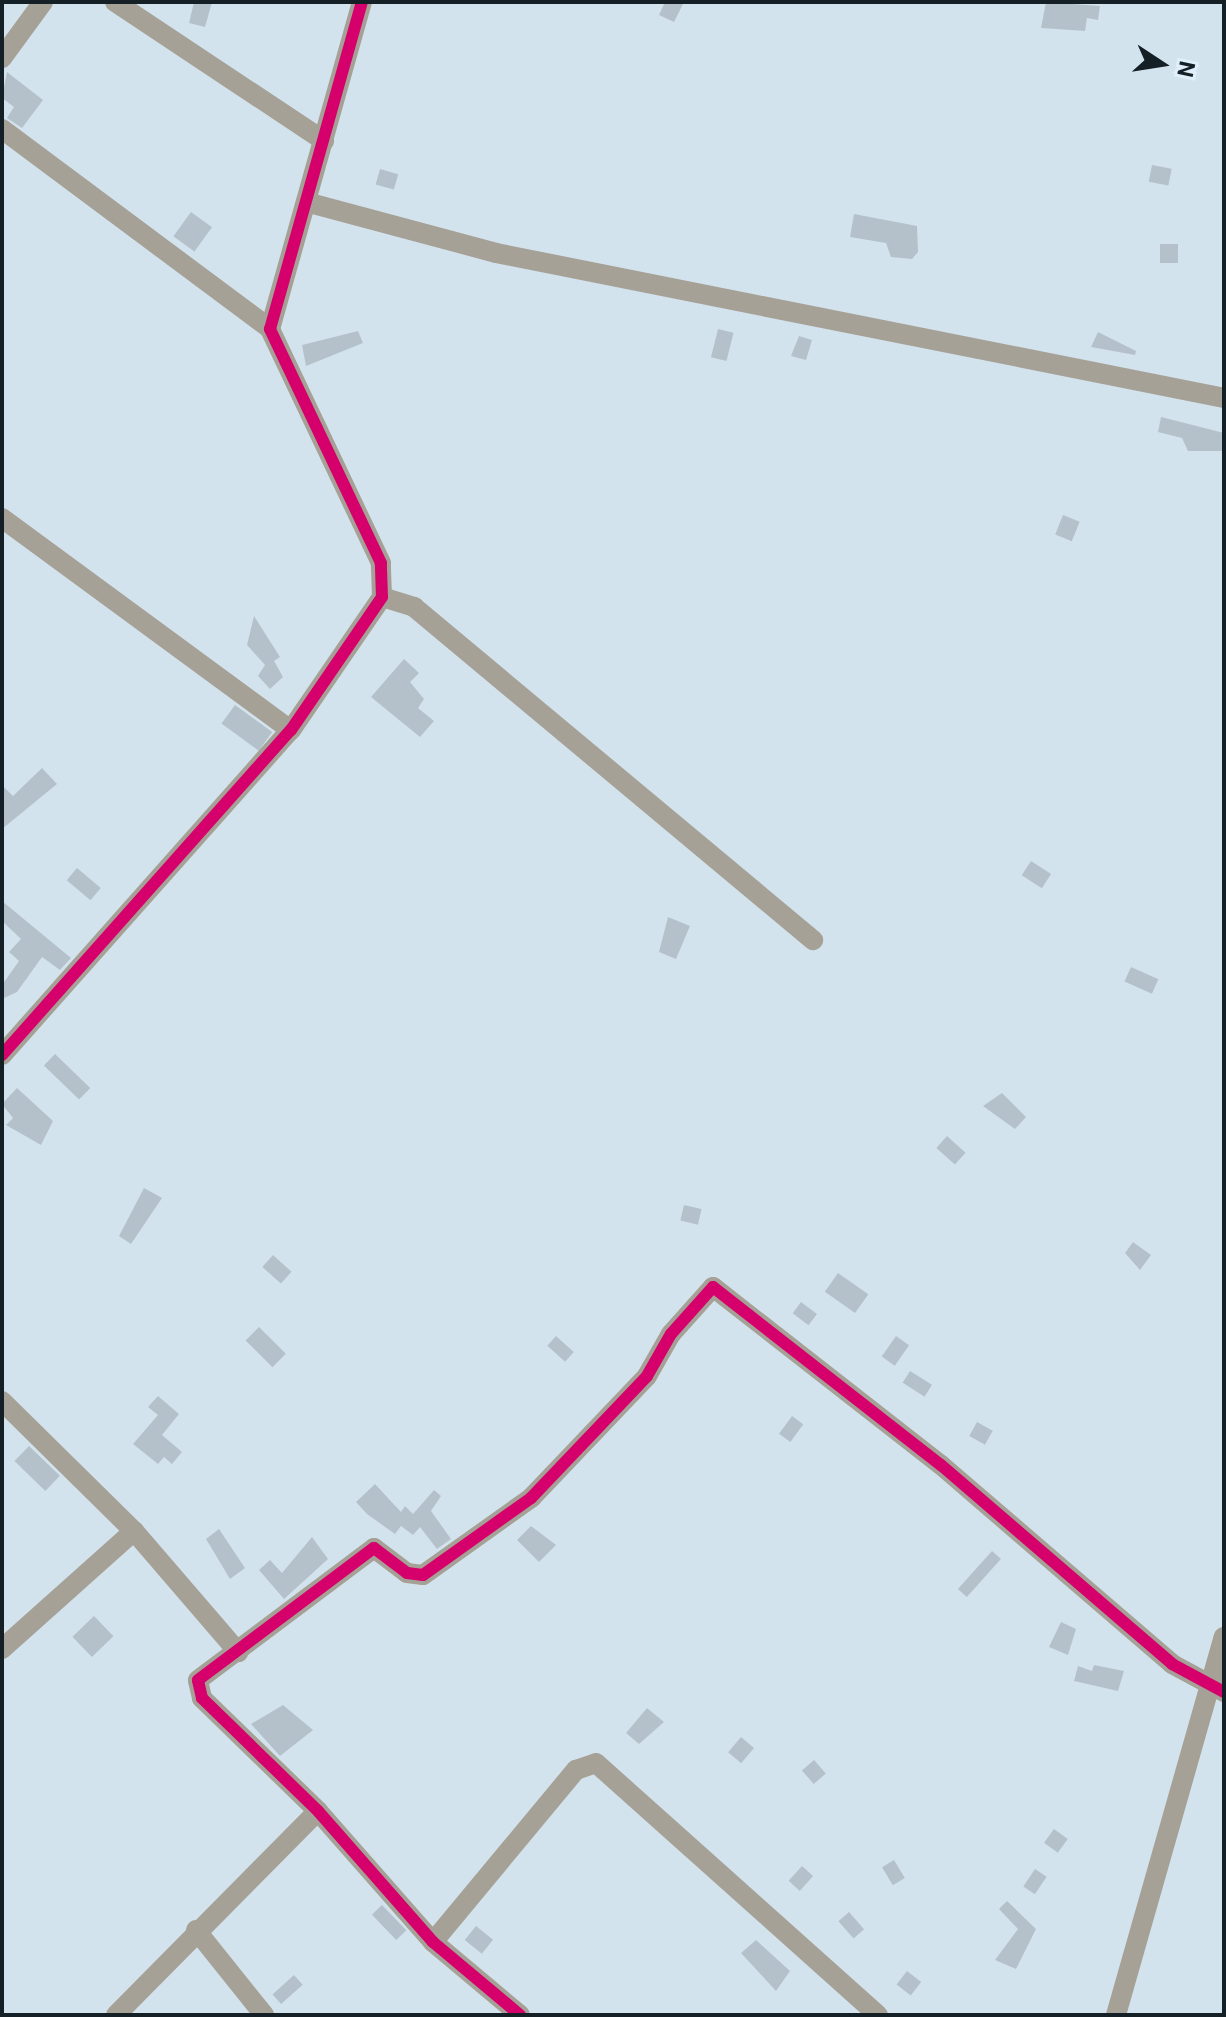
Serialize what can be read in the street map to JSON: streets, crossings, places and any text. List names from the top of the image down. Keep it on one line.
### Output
{"north":"right"}
